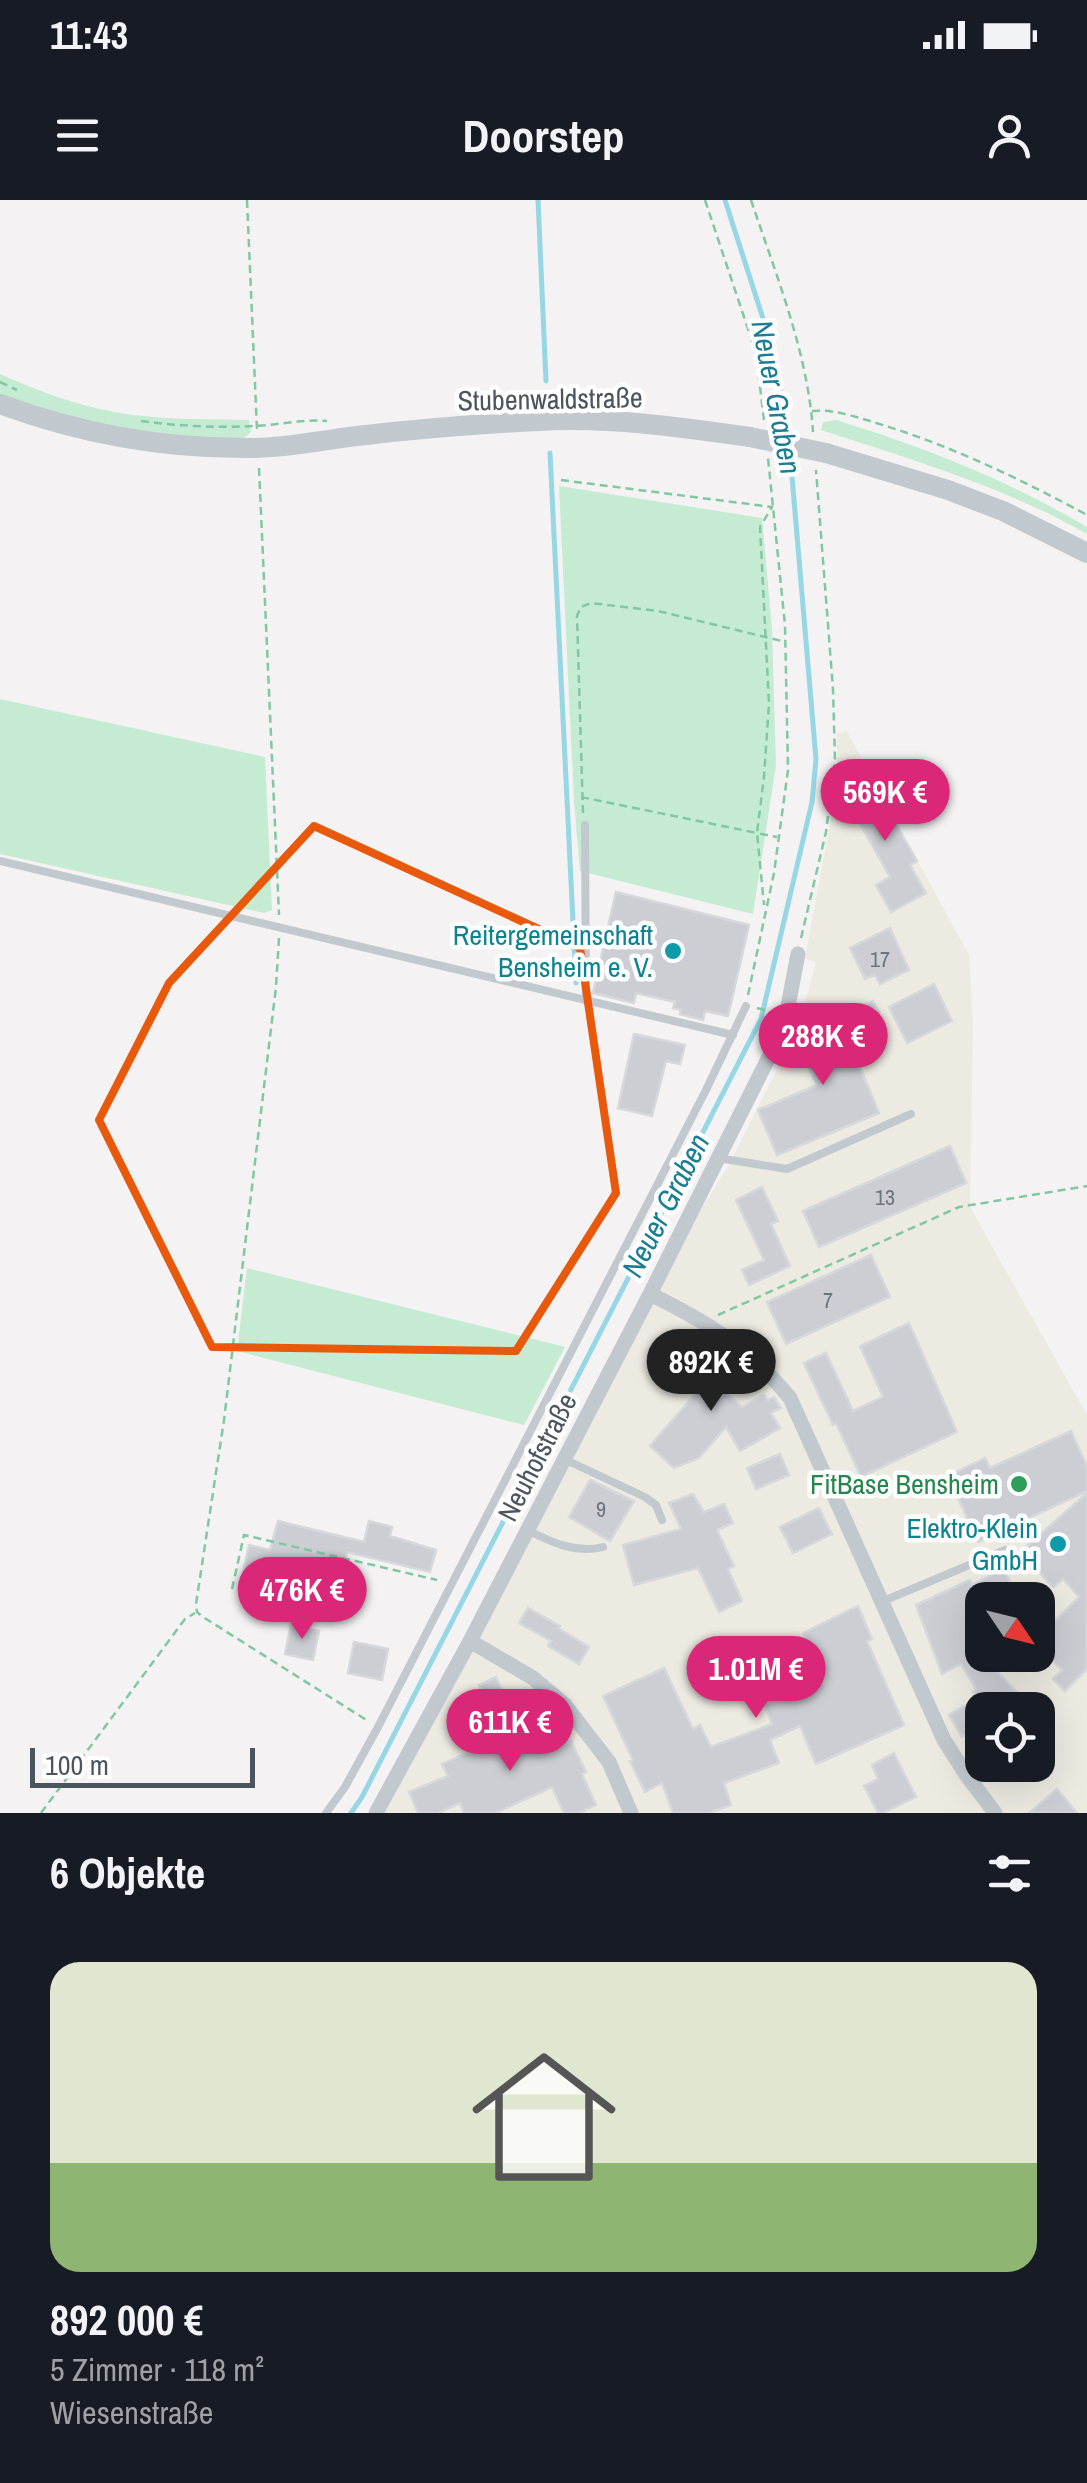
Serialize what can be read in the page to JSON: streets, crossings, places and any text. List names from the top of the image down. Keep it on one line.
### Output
{"streets":{"street":["Stubenwaldstraße","Neuhofstraße"]},"water":["Neuer Graben"],"places":["Reitergemeinschaft Bensheim e. V.","FitBase Bensheim","Elektro-Klein GmbH"],"house_numbers":["17","13","7","9"],"scale_bar":"100 m","north":"bottom right","page":{"status":"11:43","header":"Doorstep","price":["569K €","288K €","892K €","476K €","1.01M €","611K €"],"scale":"100 m","heading":"6 Objekte","list":[{"name":"892 000 €","note":"5 Zimmer · 118 m² · Wiesenstraße"}]}}
